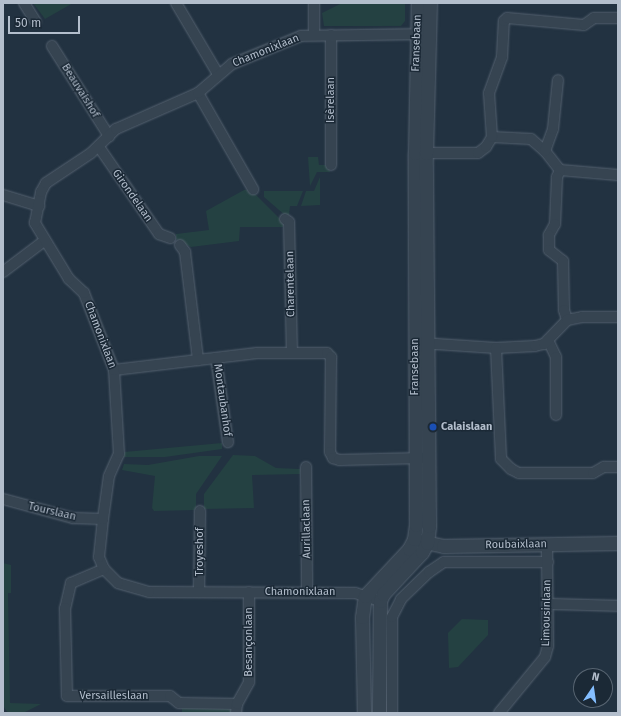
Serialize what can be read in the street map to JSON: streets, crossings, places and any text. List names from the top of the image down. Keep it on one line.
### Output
{"streets":{"street":["Fransebaan","Chamonixlaan","Beauvaishof","Isèrelaan","Girondelaan","Charentelaan","Montaubanhof","Tourslaan","Aurillaclaan","Roubaixlaan","Troyeshof","Limousinlaan","Besançonlaan","Versailleslaan"]},"crossings":[["Fransebaan","Chamonixlaan"],["Fransebaan","Roubaixlaan"],["Chamonixlaan","Beauvaishof"],["Chamonixlaan","Isèrelaan"],["Chamonixlaan","Girondelaan"],["Chamonixlaan","Tourslaan"],["Chamonixlaan","Aurillaclaan"],["Chamonixlaan","Troyeshof"],["Chamonixlaan","Besançonlaan"],["Chamonixlaan","Versailleslaan"],["Roubaixlaan","Limousinlaan"],["Besançonlaan","Versailleslaan"]],"places":["Calaislaan"],"scale_bar":"50 m","north":"top"}
